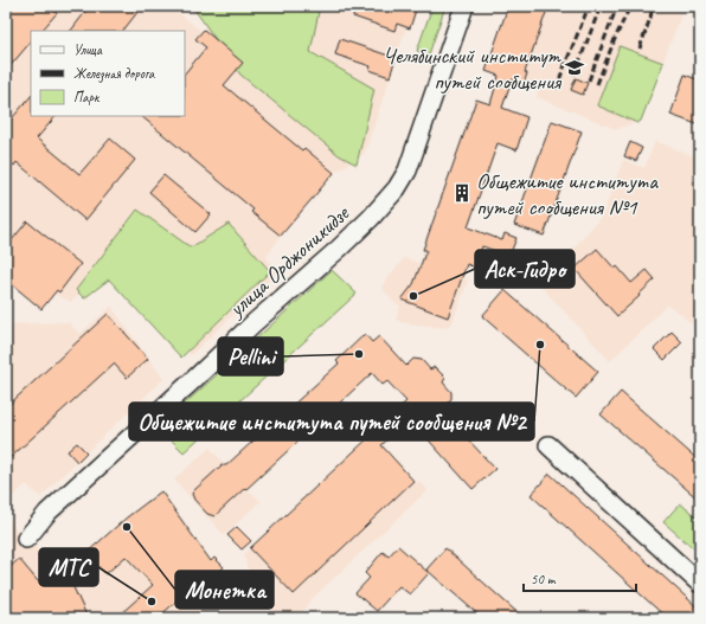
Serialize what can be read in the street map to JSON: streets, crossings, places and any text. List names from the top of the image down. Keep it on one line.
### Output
{"streets":{"street":["улица Орджоникидзе"]},"places":{"school or university":["Челябинский институт путей сообщения"],"building":["Общежитие института путей сообщения №1"],"other":["Аск-Гидро","Общежитие института путей сообщения №2","Pellini","Монетка","МТС"]},"legend":["Улица","Железная дорога","Парк"],"scale_bar":"50 m"}
